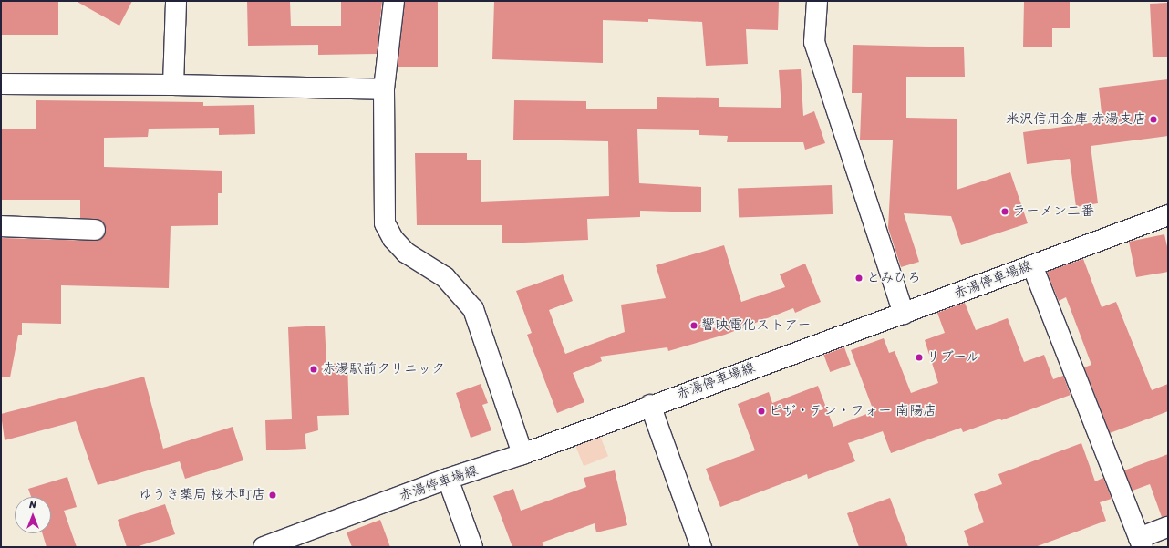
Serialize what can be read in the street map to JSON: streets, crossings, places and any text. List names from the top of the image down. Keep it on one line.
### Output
{"streets":{"main road":["赤湯停車場線"]},"places":["米沢信用金庫 赤湯支店","ラーメン二番","とみひろ","響映電化ストアー","リブール","赤湯駅前クリニック","ピザ・テン・フォー 南陽店","ゆうき薬局 桜木町店"],"north":"top"}
